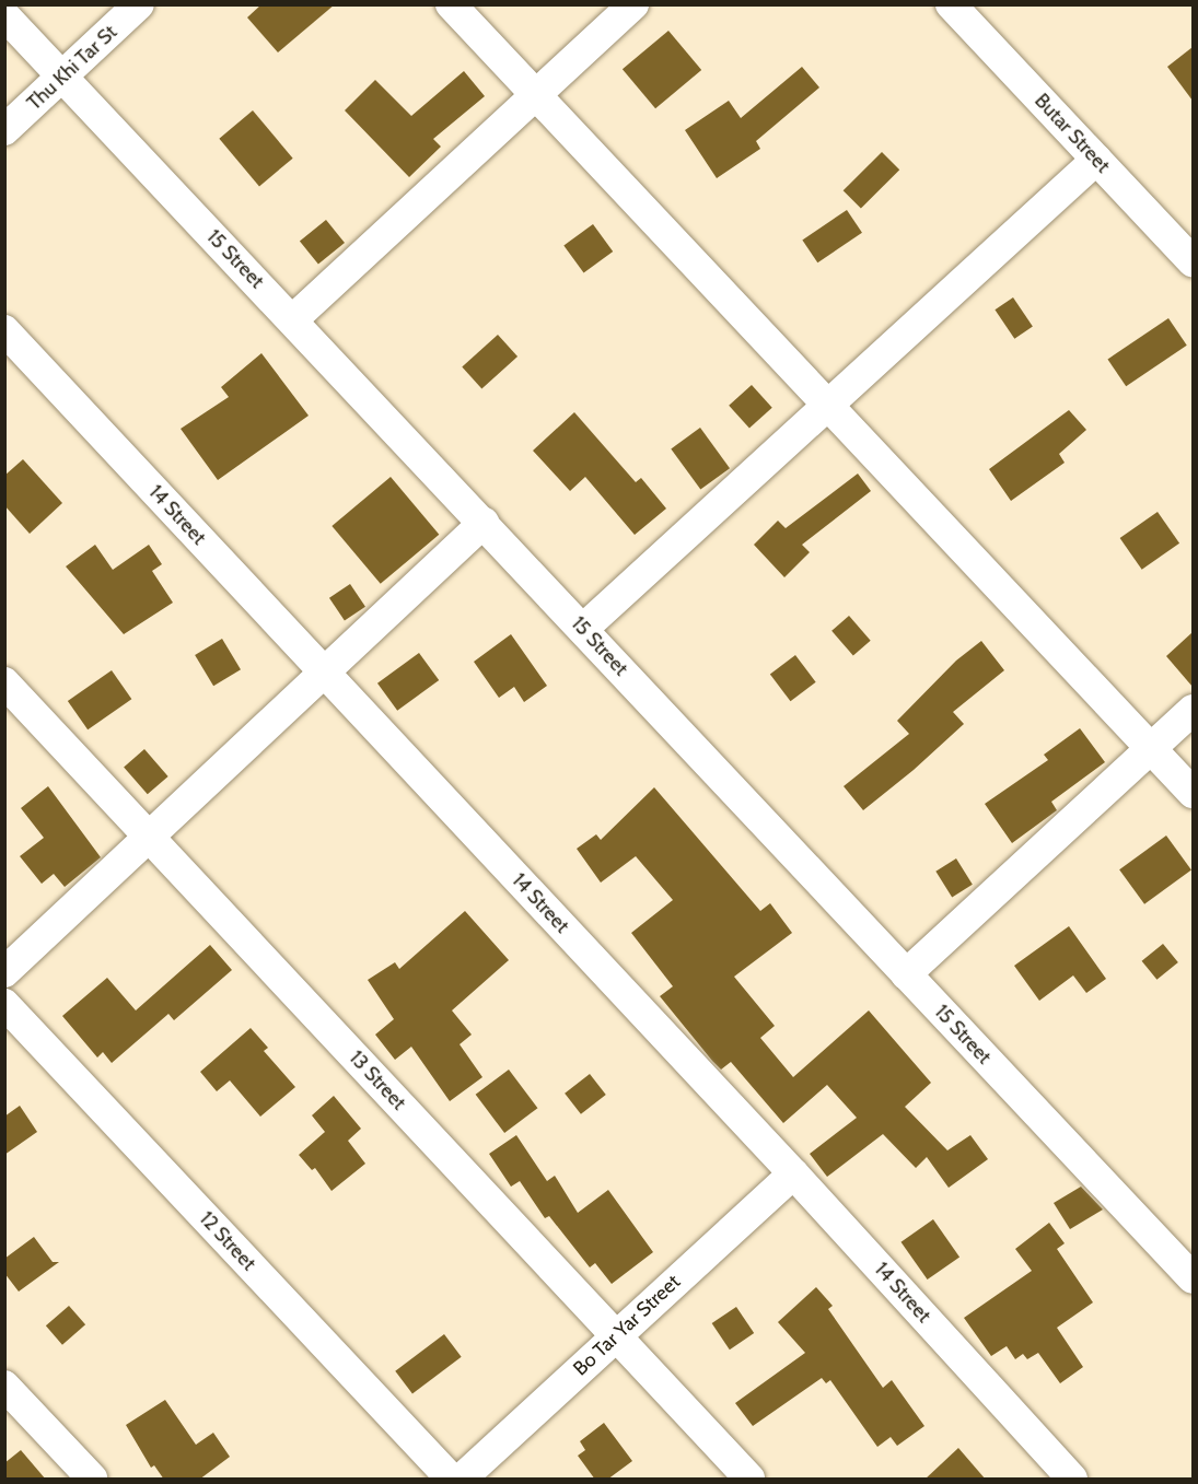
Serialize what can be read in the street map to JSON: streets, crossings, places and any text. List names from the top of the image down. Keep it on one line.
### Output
{"streets":{"street":["Thu Khi Tar St","Butar Street","15 Street","14 Street","13 Street","12 Street","Bo Tar Yar Street"]},"crossings":[["Thu Khi Tar St","15 Street"],["14 Street","Bo Tar Yar Street"],["13 Street","Bo Tar Yar Street"]]}
